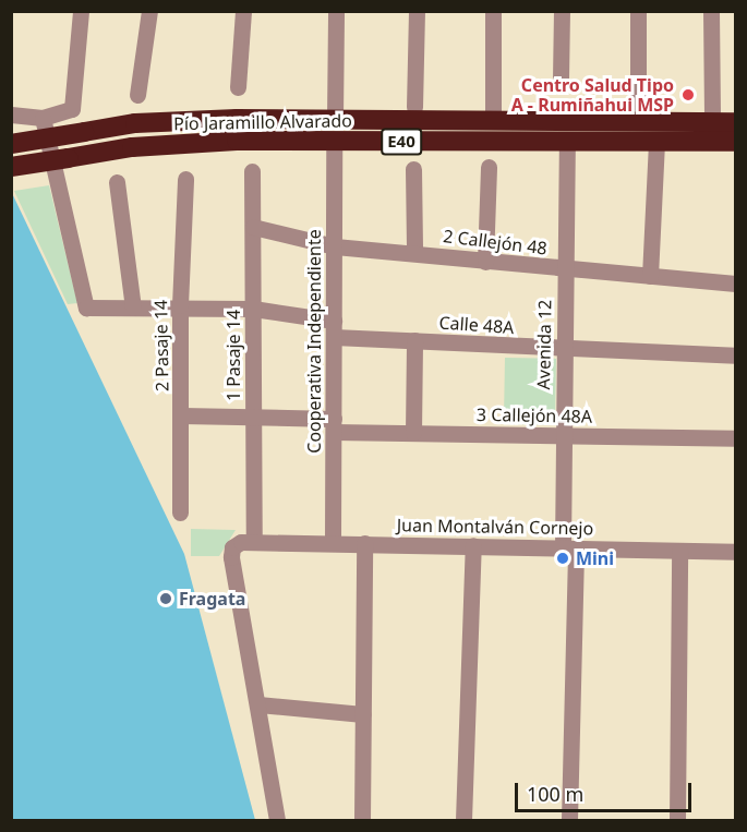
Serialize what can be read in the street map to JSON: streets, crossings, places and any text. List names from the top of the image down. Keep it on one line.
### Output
{"streets":{"highway":["Pío Jaramillo Alvarado","E40"],"street":["2 Callejón 48","Calle 48A","Cooperativa Independiente","Avenida 12","2 Pasaje 14","1 Pasaje 14","3 Callejón 48A","Juan Montalván Cornejo"]},"crossings":[["Pío Jaramillo Alvarado","Cooperativa Independiente"],["Pío Jaramillo Alvarado","Avenida 12"],["2 Callejón 48","Cooperativa Independiente"],["2 Callejón 48","Avenida 12"],["2 Callejón 48","1 Pasaje 14"],["Calle 48A","Cooperativa Independiente"],["Calle 48A","Avenida 12"],["Cooperativa Independiente","3 Callejón 48A"],["Cooperativa Independiente","Juan Montalván Cornejo"],["Avenida 12","3 Callejón 48A"],["Avenida 12","Juan Montalván Cornejo"],["2 Pasaje 14","3 Callejón 48A"],["1 Pasaje 14","3 Callejón 48A"],["1 Pasaje 14","Juan Montalván Cornejo"]],"places":["Centro Salud Tipo A - Rumiñahui MSP","Mini","Fragata"],"scale_bar":"100 m"}
